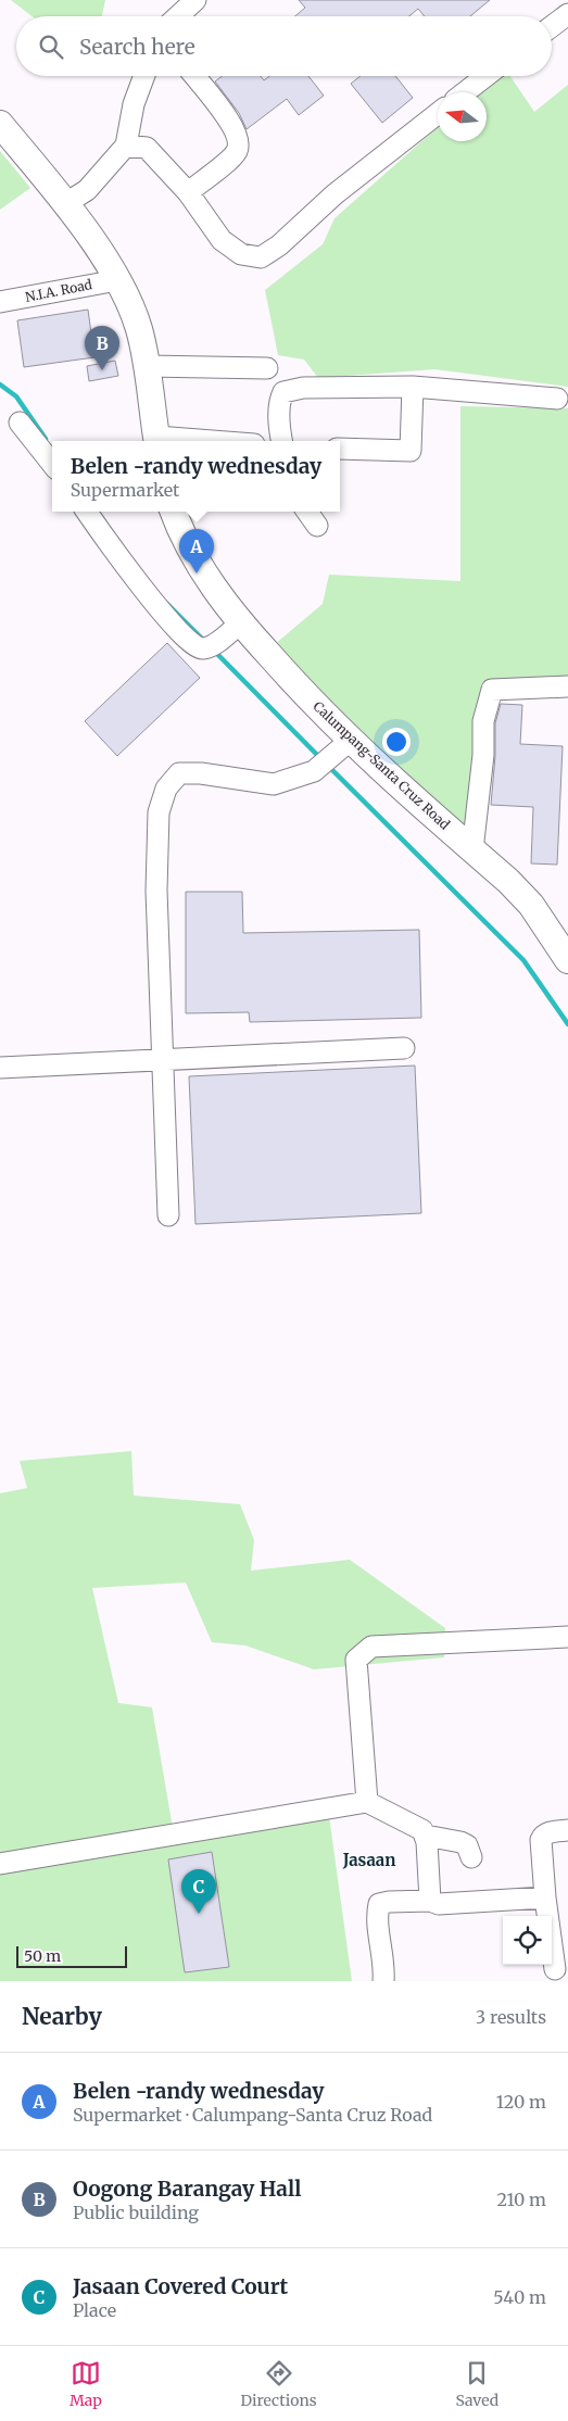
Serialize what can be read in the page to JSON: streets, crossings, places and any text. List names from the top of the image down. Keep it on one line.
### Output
{"streets":{"main road":["Calumpang-Santa Cruz Road"],"street":["N.I.A. Road"]},"districts":["Jasaan"],"scale_bar":"50 m","north":"left","page":{"search":"Search here","pins":["B","A","C"],"popup":["Belen -randy wednesday","Supermarket"],"scale":"50 m","heading":["Nearby","3 results"],"list":[{"mark":"A","name":"Belen -randy wednesday","note":"Supermarket · Calumpang-Santa Cruz Road","value":"120 m"},{"mark":"B","name":"Oogong Barangay Hall","note":"Public building","value":"210 m"},{"mark":"C","name":"Jasaan Covered Court","note":"Place","value":"540 m"}],"nav":["Map","Directions","Saved"]}}
